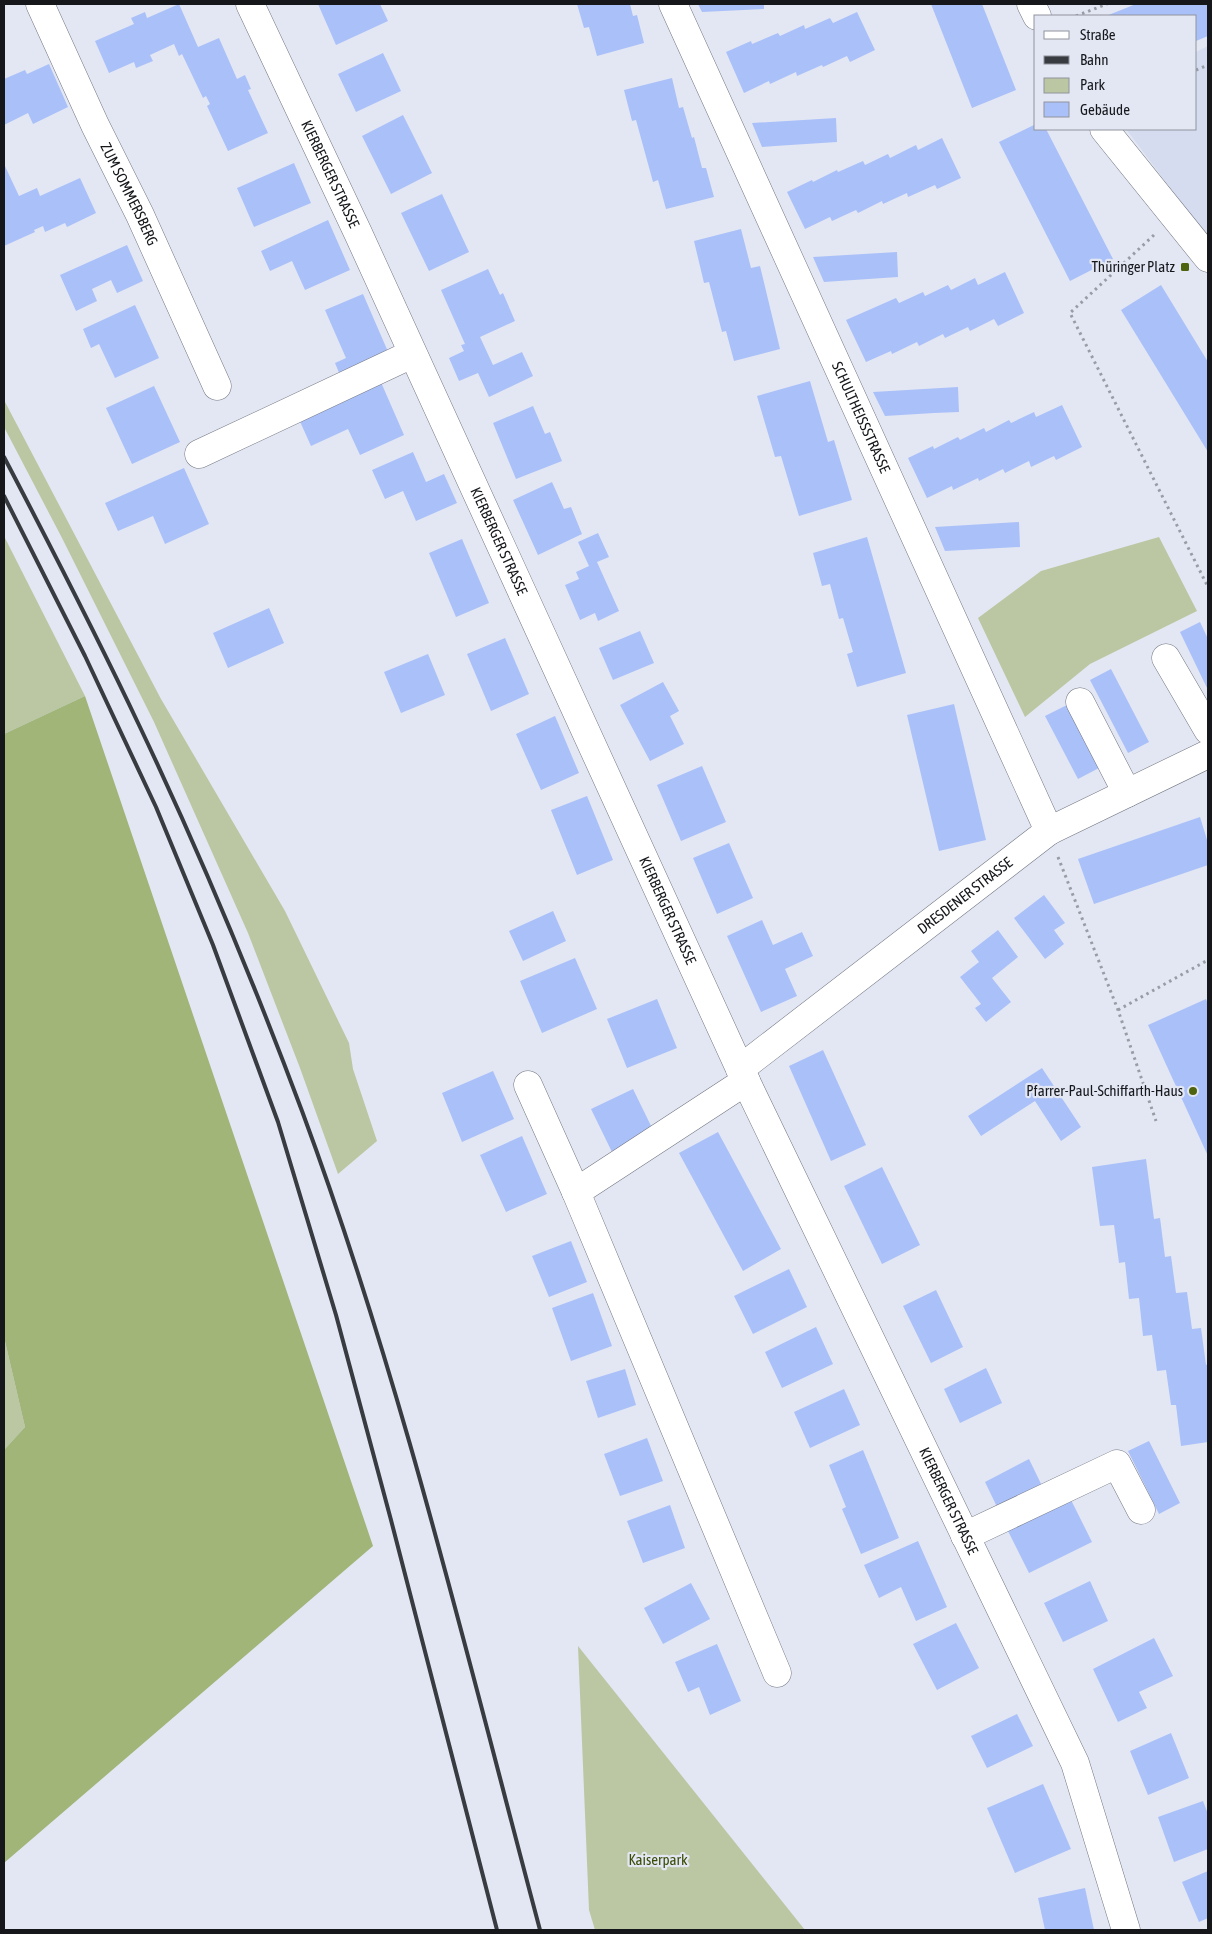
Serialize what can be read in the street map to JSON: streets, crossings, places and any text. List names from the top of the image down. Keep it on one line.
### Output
{"streets":{"street":["KIERBERGER STRASSE","ZUM SOMMERSBERG","SCHULTHEISSSTRASSE","DRESDENER STRASSE"]},"crossings":[["KIERBERGER STRASSE","DRESDENER STRASSE"],["SCHULTHEISSSTRASSE","DRESDENER STRASSE"]],"parks":["Kaiserpark"],"places":{"transit":["Thüringer Platz"],"other":["Pfarrer-Paul-Schiffarth-Haus"]},"legend":["Straße","Bahn","Park","Gebäude"]}
